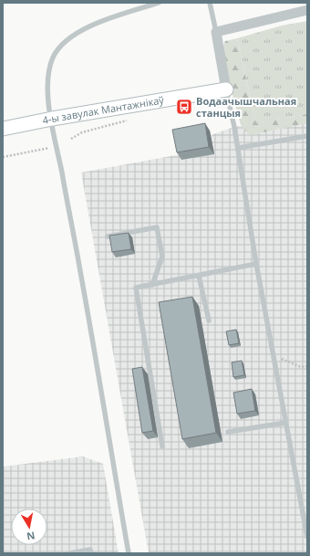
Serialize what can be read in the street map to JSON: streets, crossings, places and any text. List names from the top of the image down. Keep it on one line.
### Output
{"streets":{"street":["4-ы завулак Мантажнікаў"]},"places":{"bus stop":["Водаачышчальная станцыя"]},"north":"bottom"}
